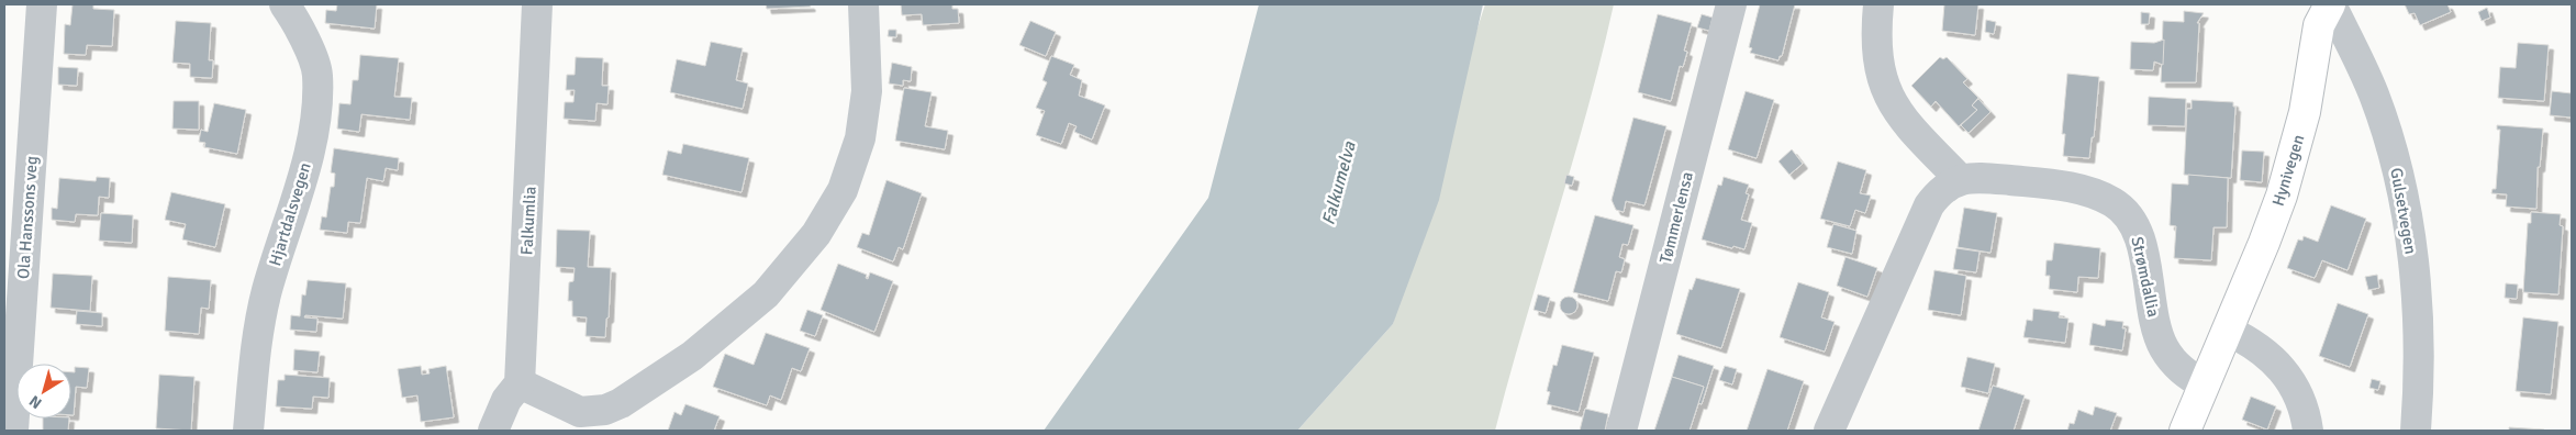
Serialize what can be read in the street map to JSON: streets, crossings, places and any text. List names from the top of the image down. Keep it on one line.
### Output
{"streets":{"main road":["Hynivegen"],"street":["Gulsetvegen","Hjartdalsvegen","Ola Hanssons veg","Tømmerlensa","Falkumlia","Strømdallia"]},"crossings":[["Hynivegen","Gulsetvegen"],["Hynivegen","Strømdallia"]],"water":["Falkumelva"],"north":"bottom left"}
